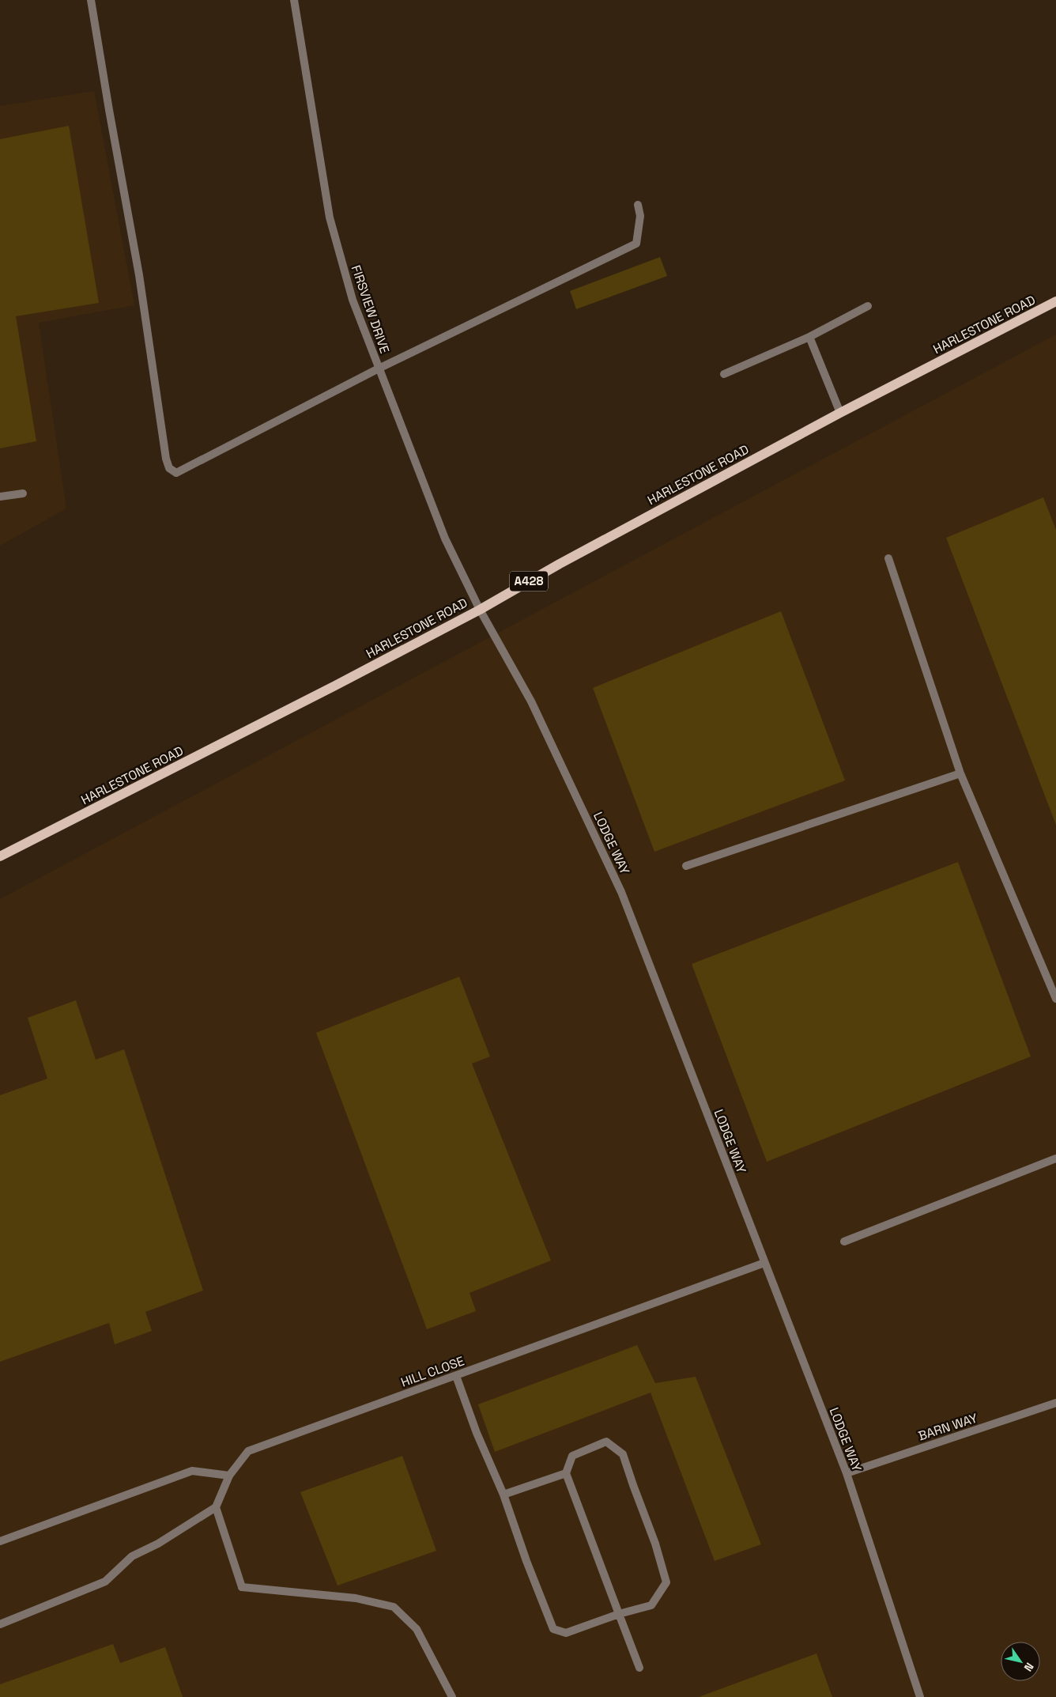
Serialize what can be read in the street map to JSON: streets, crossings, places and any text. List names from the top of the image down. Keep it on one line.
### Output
{"streets":{"main road":["HARLESTONE ROAD","A428"],"street":["FIRSVIEW DRIVE","LODGE WAY","HILL CLOSE","BARN WAY"]},"crossings":[["FIRSVIEW DRIVE","HARLESTONE ROAD"],["FIRSVIEW DRIVE","LODGE WAY"],["HARLESTONE ROAD","LODGE WAY"],["LODGE WAY","HILL CLOSE"],["LODGE WAY","BARN WAY"]],"north":"bottom right"}
